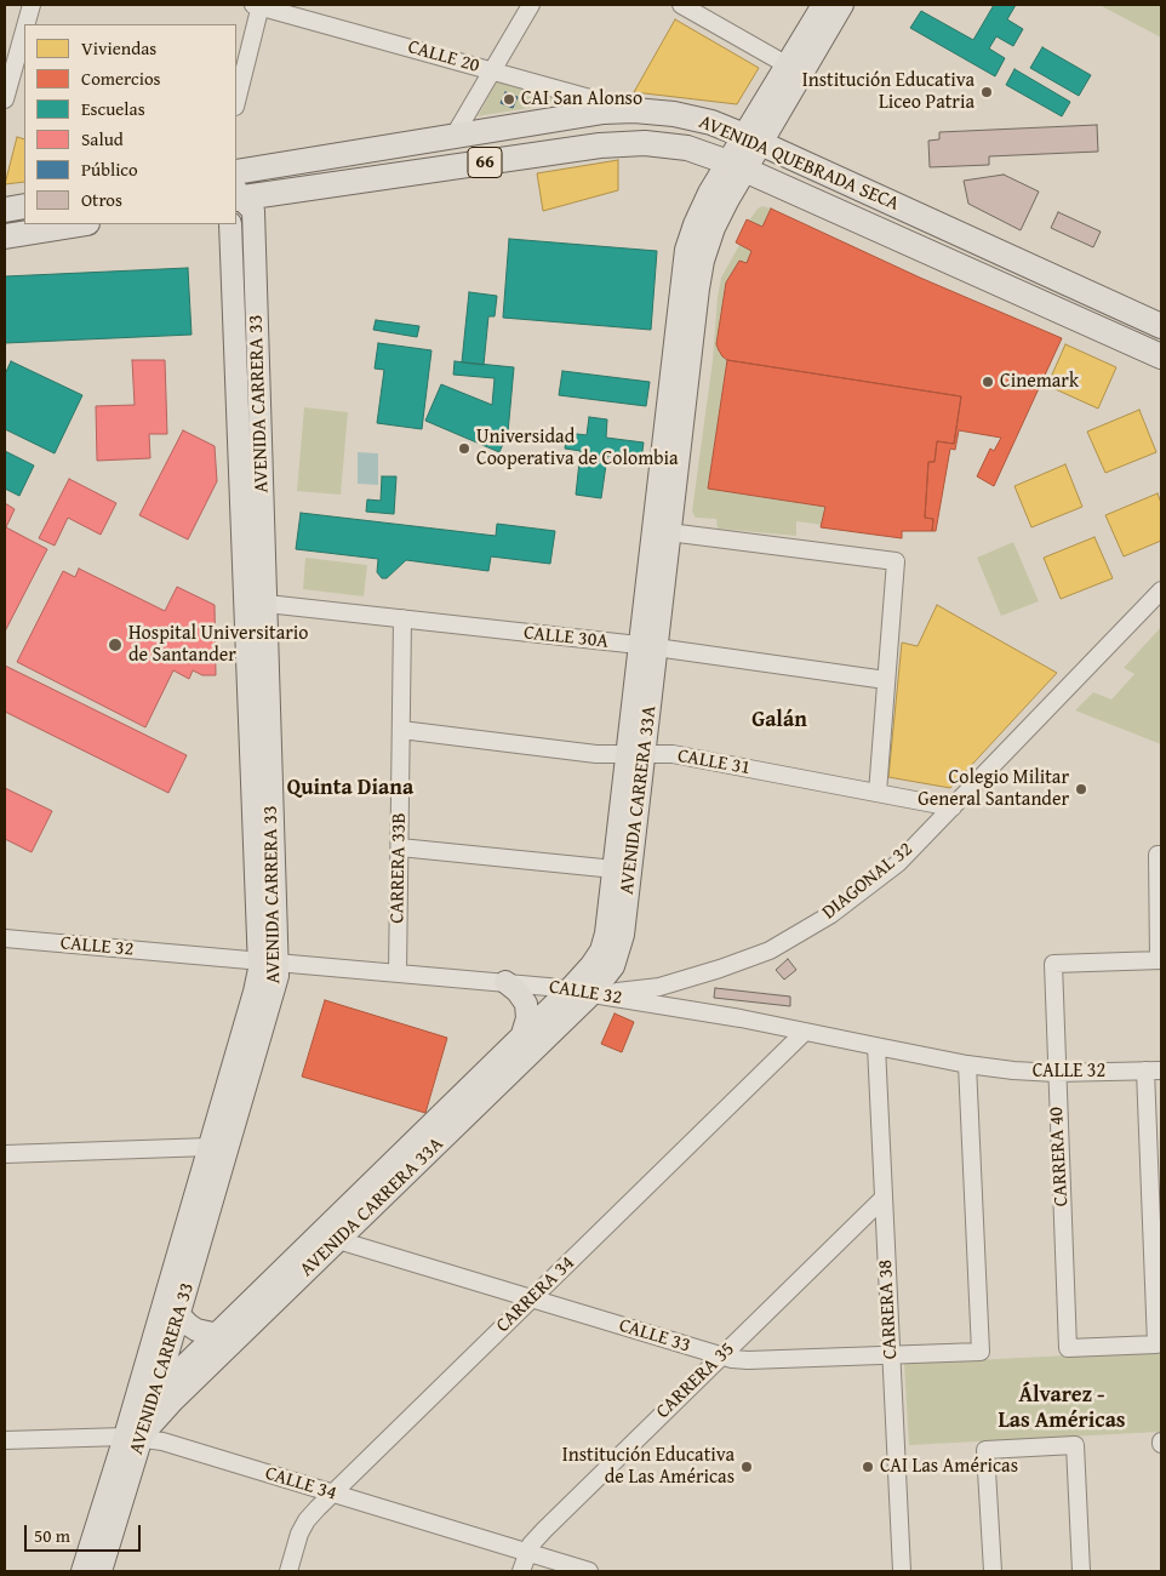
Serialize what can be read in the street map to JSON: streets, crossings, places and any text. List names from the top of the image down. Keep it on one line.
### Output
{"streets":{"highway":["66","AVENIDA QUEBRADA SECA"],"main road":["AVENIDA CARRERA 33","AVENIDA CARRERA 33A"],"street":["CALLE 20","CALLE 30A","CALLE 31","CARRERA 33B","DIAGONAL 32","CALLE 32","CARRERA 40","CARRERA 34","CARRERA 38","CALLE 33","CARRERA 35","CALLE 34"]},"crossings":[["CALLE 20","AVENIDA QUEBRADA SECA"],["AVENIDA QUEBRADA SECA","AVENIDA CARRERA 33"],["AVENIDA QUEBRADA SECA","AVENIDA CARRERA 33A"],["AVENIDA CARRERA 33","CALLE 30A"],["AVENIDA CARRERA 33","AVENIDA CARRERA 33A"],["AVENIDA CARRERA 33","CALLE 32"],["AVENIDA CARRERA 33","CALLE 34"],["CALLE 30A","AVENIDA CARRERA 33A"],["CALLE 30A","CARRERA 33B"],["CALLE 31","AVENIDA CARRERA 33A"],["CALLE 31","CARRERA 33B"],["CALLE 31","DIAGONAL 32"],["AVENIDA CARRERA 33A","DIAGONAL 32"],["AVENIDA CARRERA 33A","CALLE 32"],["AVENIDA CARRERA 33A","CALLE 33"],["AVENIDA CARRERA 33A","CALLE 34"],["CARRERA 33B","CALLE 32"],["DIAGONAL 32","CALLE 32"],["CALLE 32","CARRERA 40"],["CALLE 32","CARRERA 34"],["CALLE 32","CARRERA 38"],["CALLE 32","CALLE 33"],["CARRERA 34","CALLE 33"],["CARRERA 34","CALLE 34"],["CARRERA 38","CALLE 33"],["CARRERA 38","CARRERA 35"],["CALLE 33","CARRERA 35"],["CARRERA 35","CALLE 34"]],"districts":["Galán","Quinta Diana","Álvarez - Las Américas"],"places":["Institución Educativa Liceo Patria","CAI San Alonso","Cinemark","Universidad Cooperativa de Colombia","Hospital Universitario de Santander","Colegio Militar General Santander","Institución Educativa de Las Américas","CAI Las Américas"],"legend":["Viviendas","Comercios","Escuelas","Salud","Público","Otros"],"scale_bar":"50 m"}
